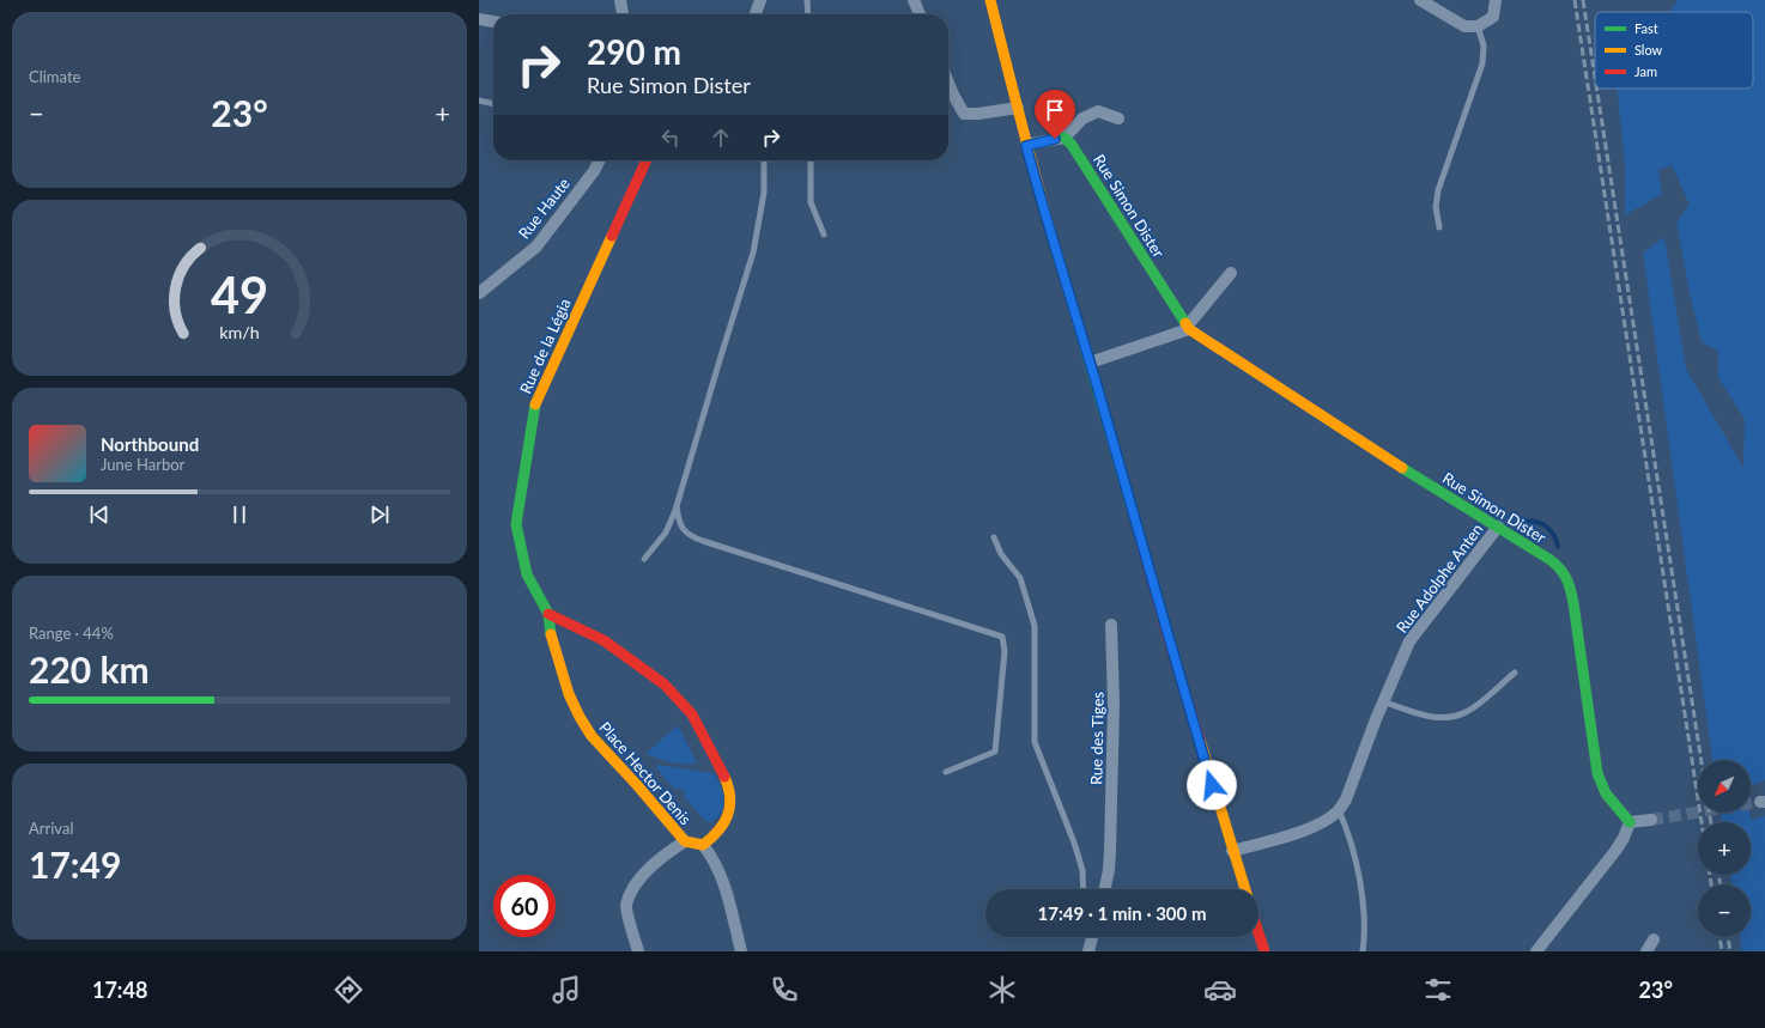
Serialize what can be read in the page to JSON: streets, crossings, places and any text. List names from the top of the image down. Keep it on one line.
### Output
{"streets":{"street":["Rue Simon Dister","Rue Haute","Rue de la Légia","Rue Adolphe Anten","Rue des Tiges","Place Hector Denis"]},"crossings":[["Rue Simon Dister","Rue Adolphe Anten"],["Rue de la Légia","Place Hector Denis"]],"legend":["Fast","Slow","Jam"],"north":"bottom left","page":{"tile":["Climate",["Range · 44%","220 km"],["Arrival","17:49"]],"turn":["290 m","Rue Simon Dister"],"heat":["−","23°","+"],"song":["Northbound","June Harbor"],"map_buttons":["+","−"],"limit":"60","trip":"17:49 · 1 min · 300 m","tabs":["17:48","23°"],"gauge":["49","km/h"]}}
